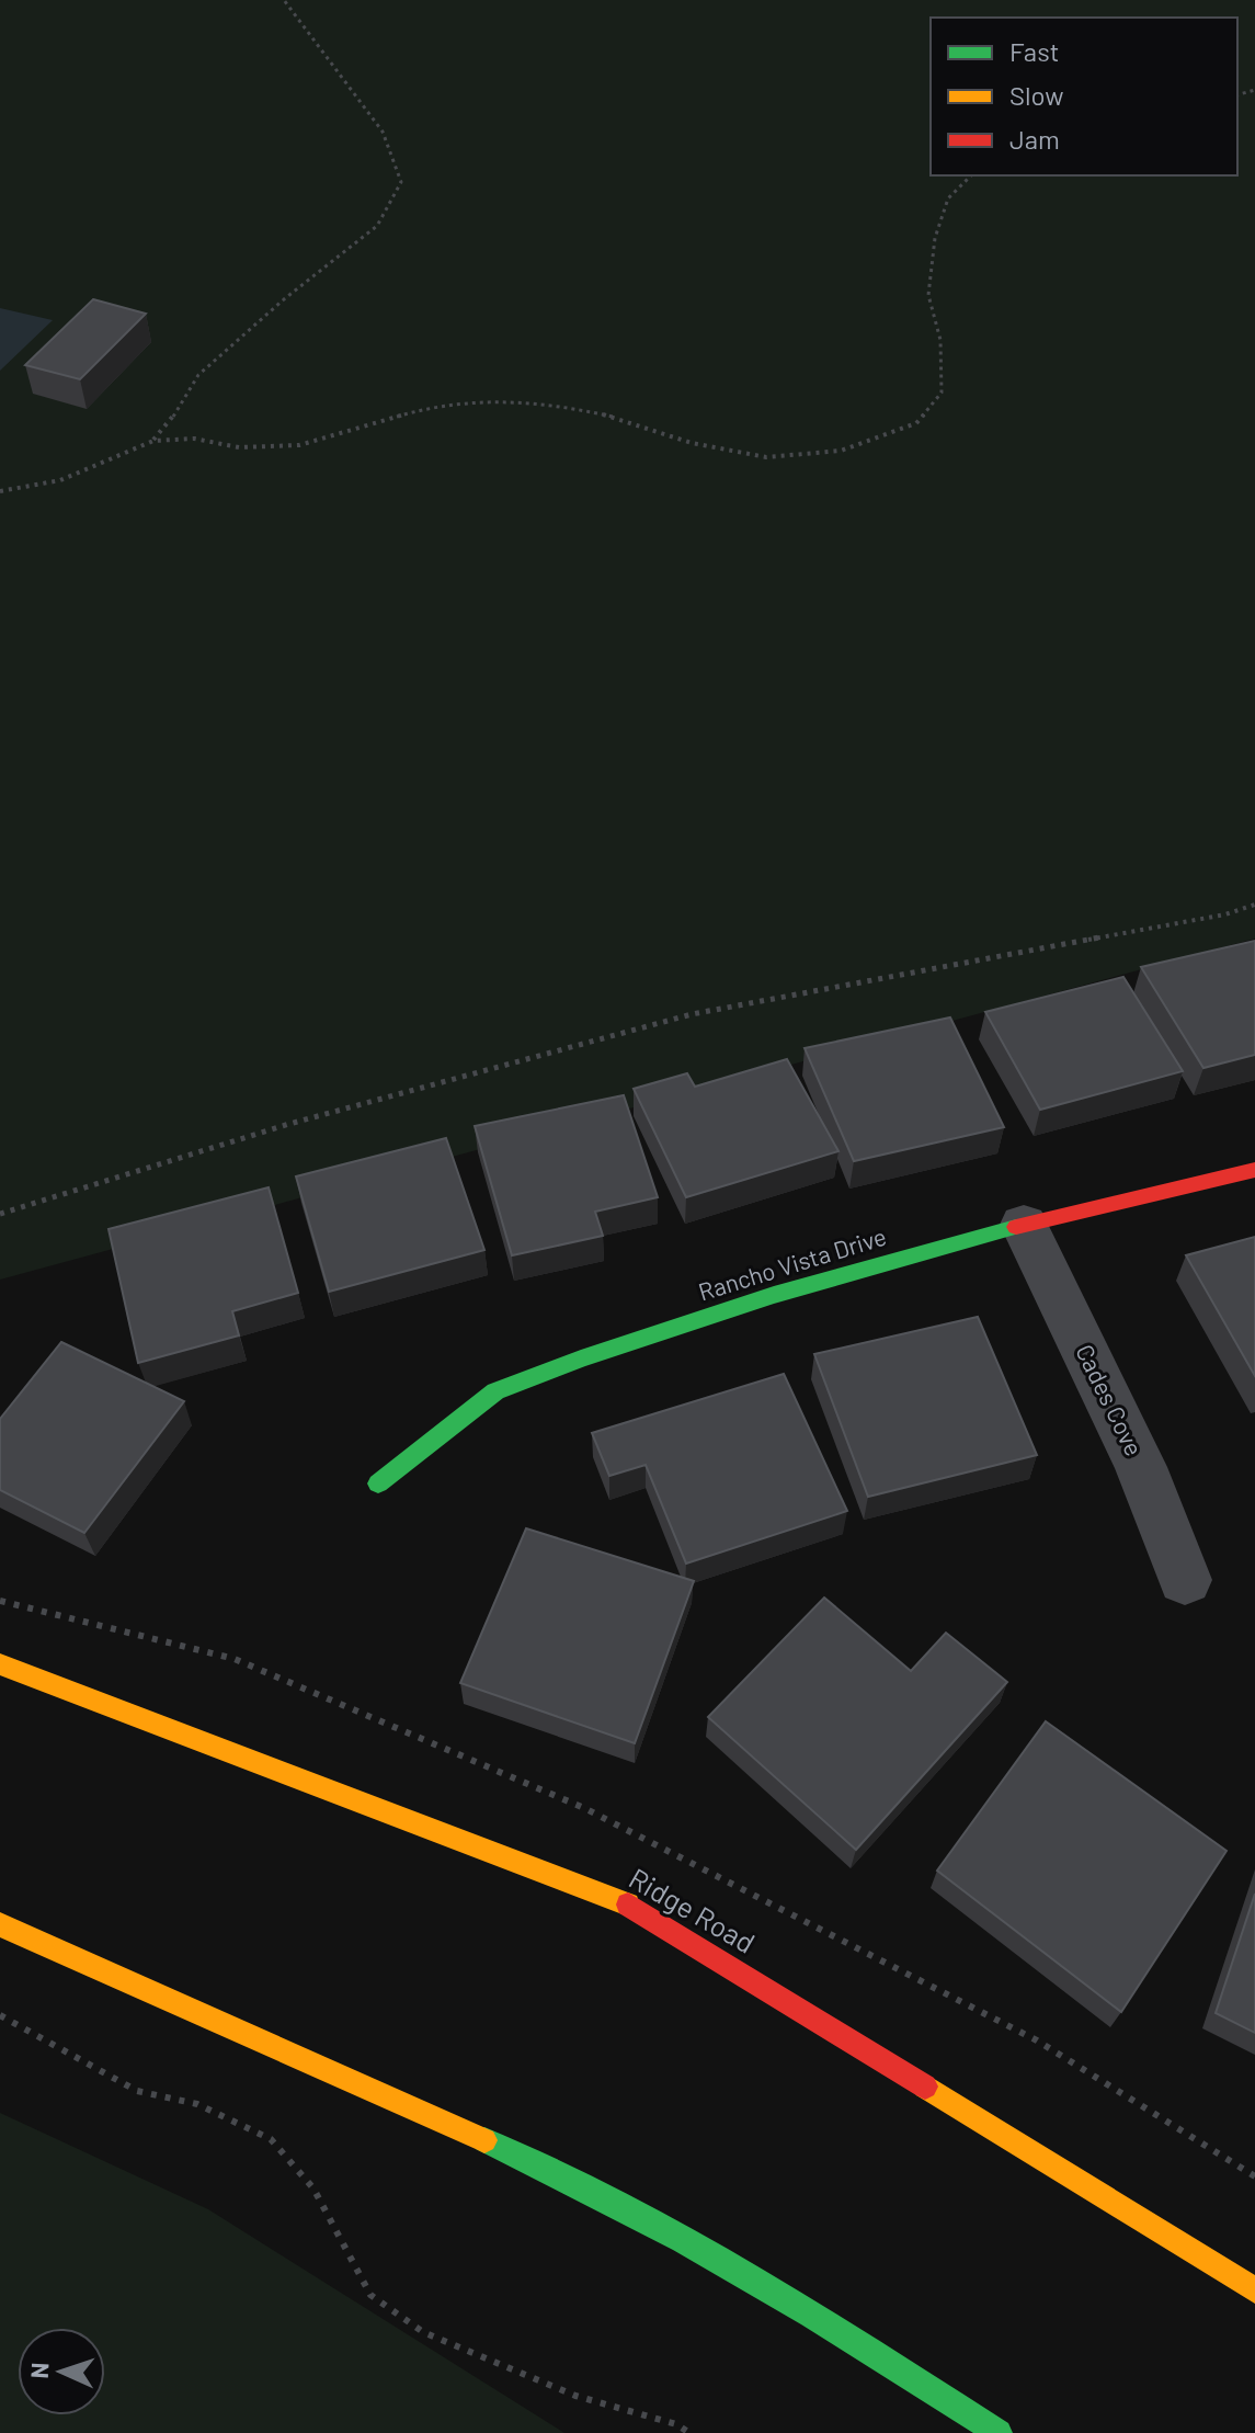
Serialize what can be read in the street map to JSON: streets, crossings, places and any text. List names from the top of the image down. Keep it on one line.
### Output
{"streets":{"main road":["Rancho Vista Drive","Ridge Road"],"street":["Cades Cove"]},"crossings":[["Rancho Vista Drive","Cades Cove"]],"legend":["Fast","Slow","Jam"],"north":"left"}
